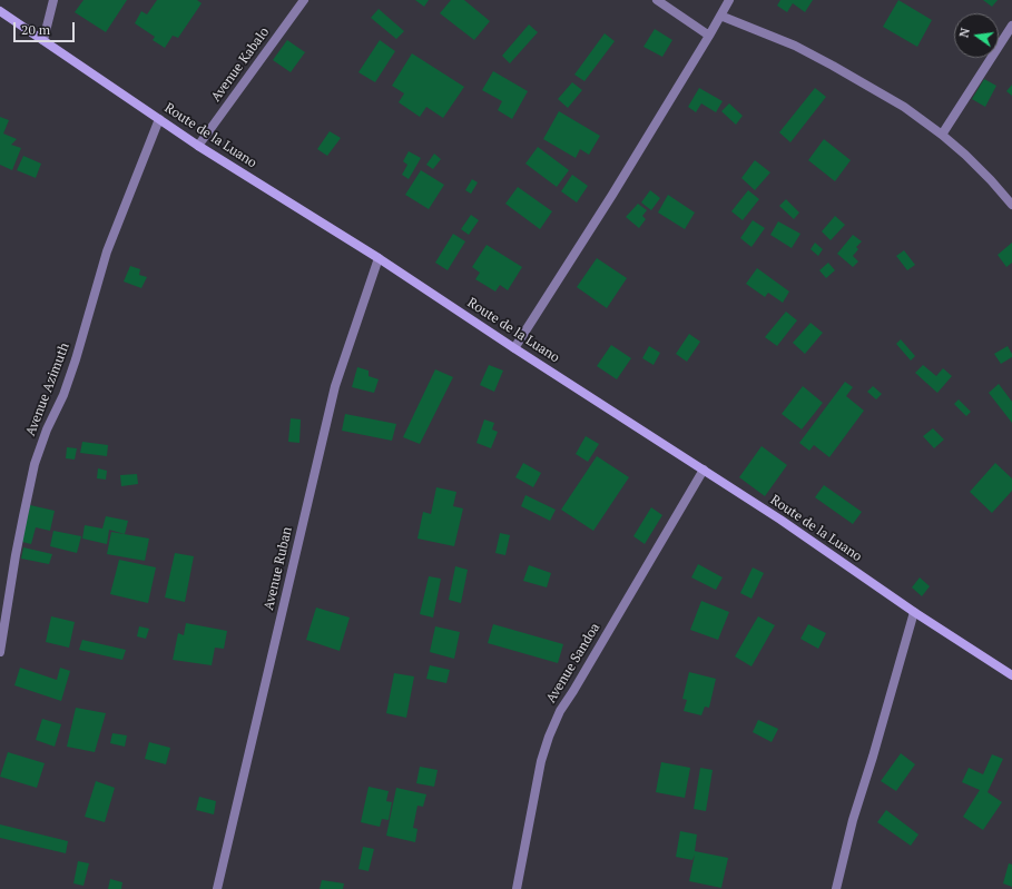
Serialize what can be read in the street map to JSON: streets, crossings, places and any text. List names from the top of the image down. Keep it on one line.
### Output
{"streets":{"street":["Avenue Kabalo","Route de la Luano","Avenue Azimuth","Avenue Ruban","Avenue Sandoa"]},"crossings":[["Avenue Kabalo","Route de la Luano"],["Route de la Luano","Avenue Azimuth"],["Route de la Luano","Avenue Ruban"],["Route de la Luano","Avenue Sandoa"]],"scale_bar":"20 m","north":"left"}
